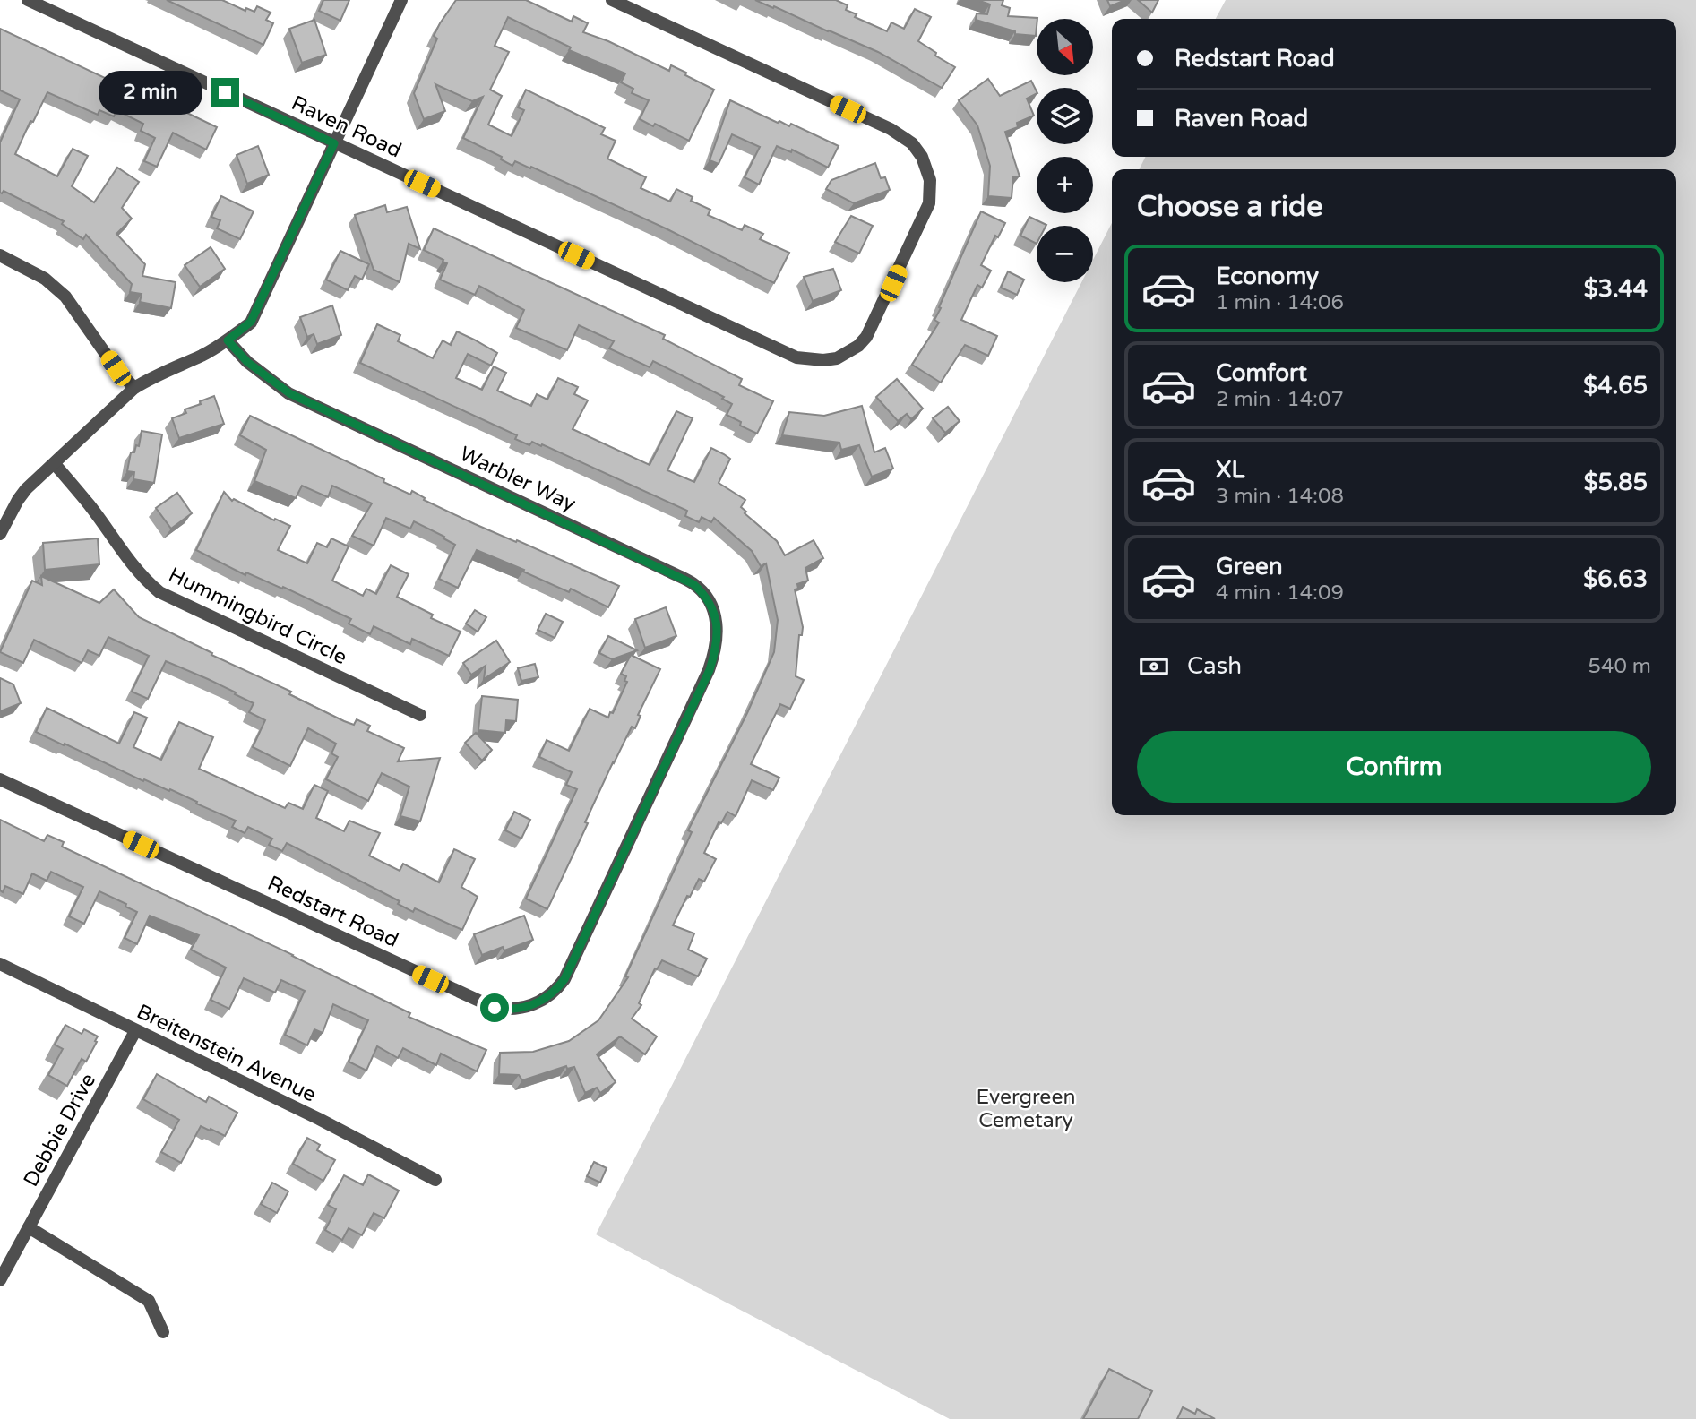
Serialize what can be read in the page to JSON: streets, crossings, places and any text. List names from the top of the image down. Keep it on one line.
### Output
{"streets":{"street":["Raven Road","Warbler Way","Hummingbird Circle","Redstart Road","Breitenstein Avenue","Debbie Drive"]},"crossings":[["Warbler Way","Redstart Road"],["Breitenstein Avenue","Debbie Drive"]],"parks":["Evergreen Cemetary"],"north":"bottom right","page":{"map_buttons":["+","−"],"banner":["Redstart Road","Raven Road"],"bubble":"2 min","heading":"Choose a ride","list":[{"name":"Economy","note":"1 min · 14:06","value":"$3.44"},{"name":"Comfort","note":"2 min · 14:07","value":"$4.65"},{"name":"XL","note":"3 min · 14:08","value":"$5.85"},{"name":"Green","note":"4 min · 14:09","value":"$6.63"}],"pay":["Cash","540 m"],"buttons":"Confirm"}}
